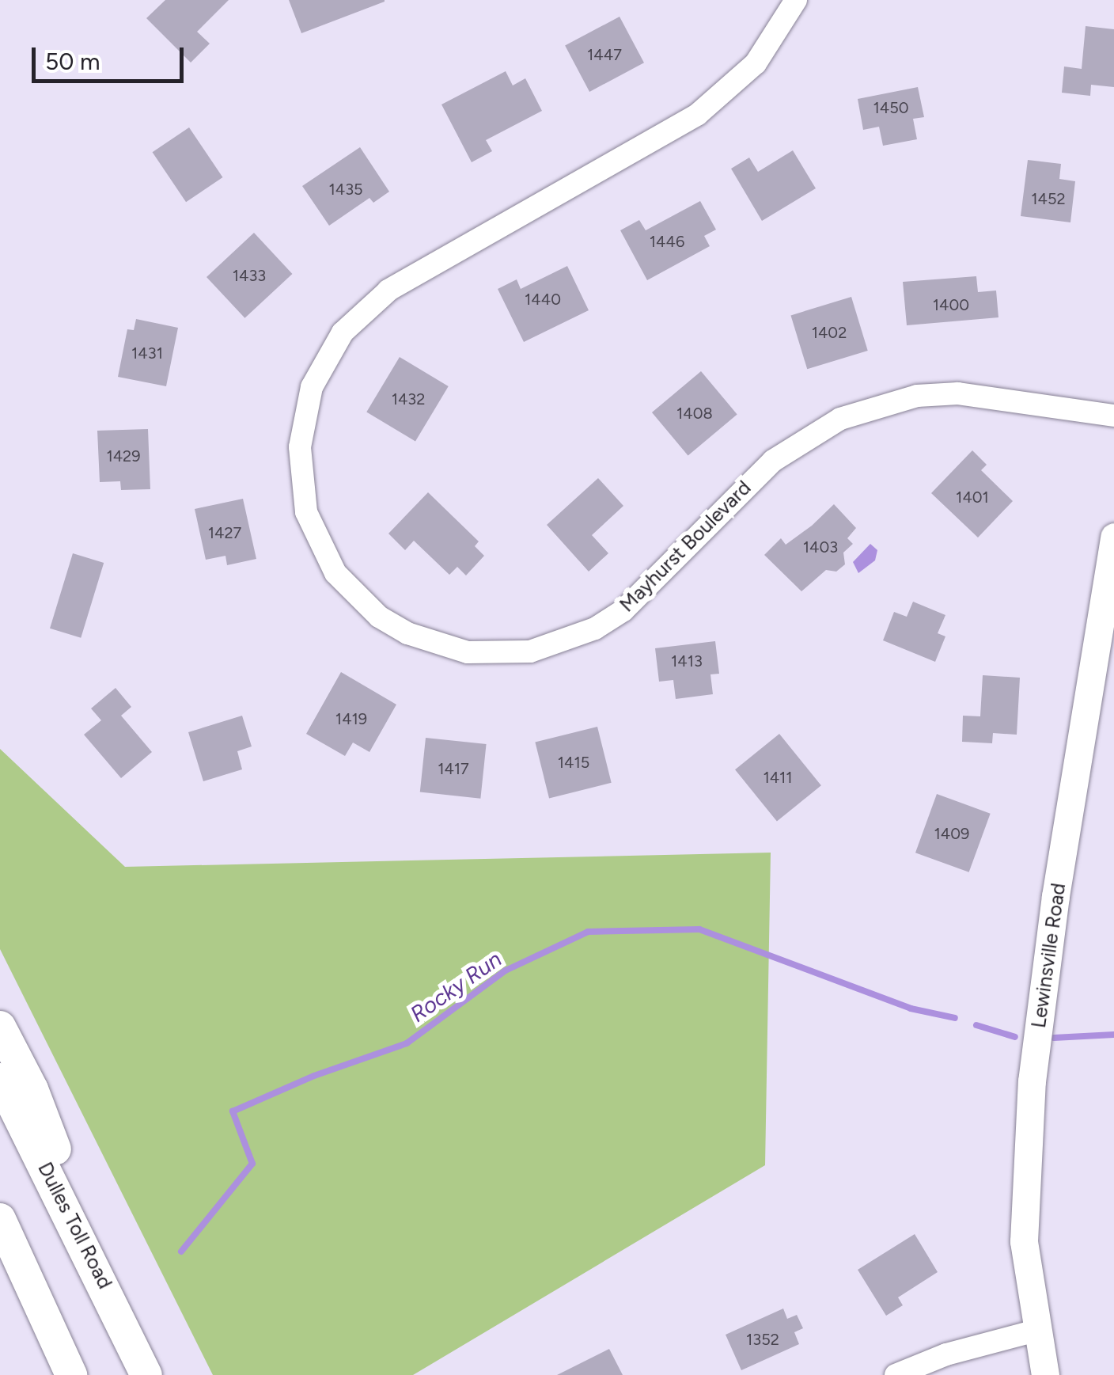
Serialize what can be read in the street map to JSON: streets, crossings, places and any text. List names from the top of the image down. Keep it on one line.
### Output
{"streets":{"highway":["Dulles Toll Road"],"main road":["Lewinsville Road"],"street":["Mayhurst Boulevard"]},"water":["Rocky Run"],"house_numbers":["1447","1450","1435","1452","1446","1433","1440","1400","1402","1431","1432","1408","1429","1401","1427","1403","1413","1419","1415","1417","1411","1409","1352"],"scale_bar":"50 m"}
